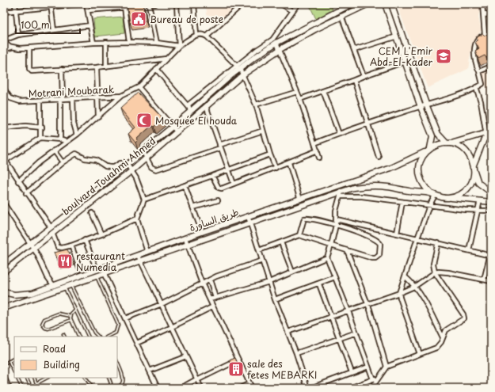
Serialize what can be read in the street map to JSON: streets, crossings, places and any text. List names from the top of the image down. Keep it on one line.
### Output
{"streets":{"main road":["boulvard Touahmi Ahmed","طريق الساورة"],"street":["Motrani Moubarak"]},"places":{"public building":["Bureau de poste"],"school or university":["CEM L'Emir Abd-El-Kader"],"mosque":["Mosquée El houda"],"restaurant":["restaurant Numedia"],"building":["sale des fetes MEBARKI"]},"legend":["Road","Building"],"scale_bar":"100 m"}
